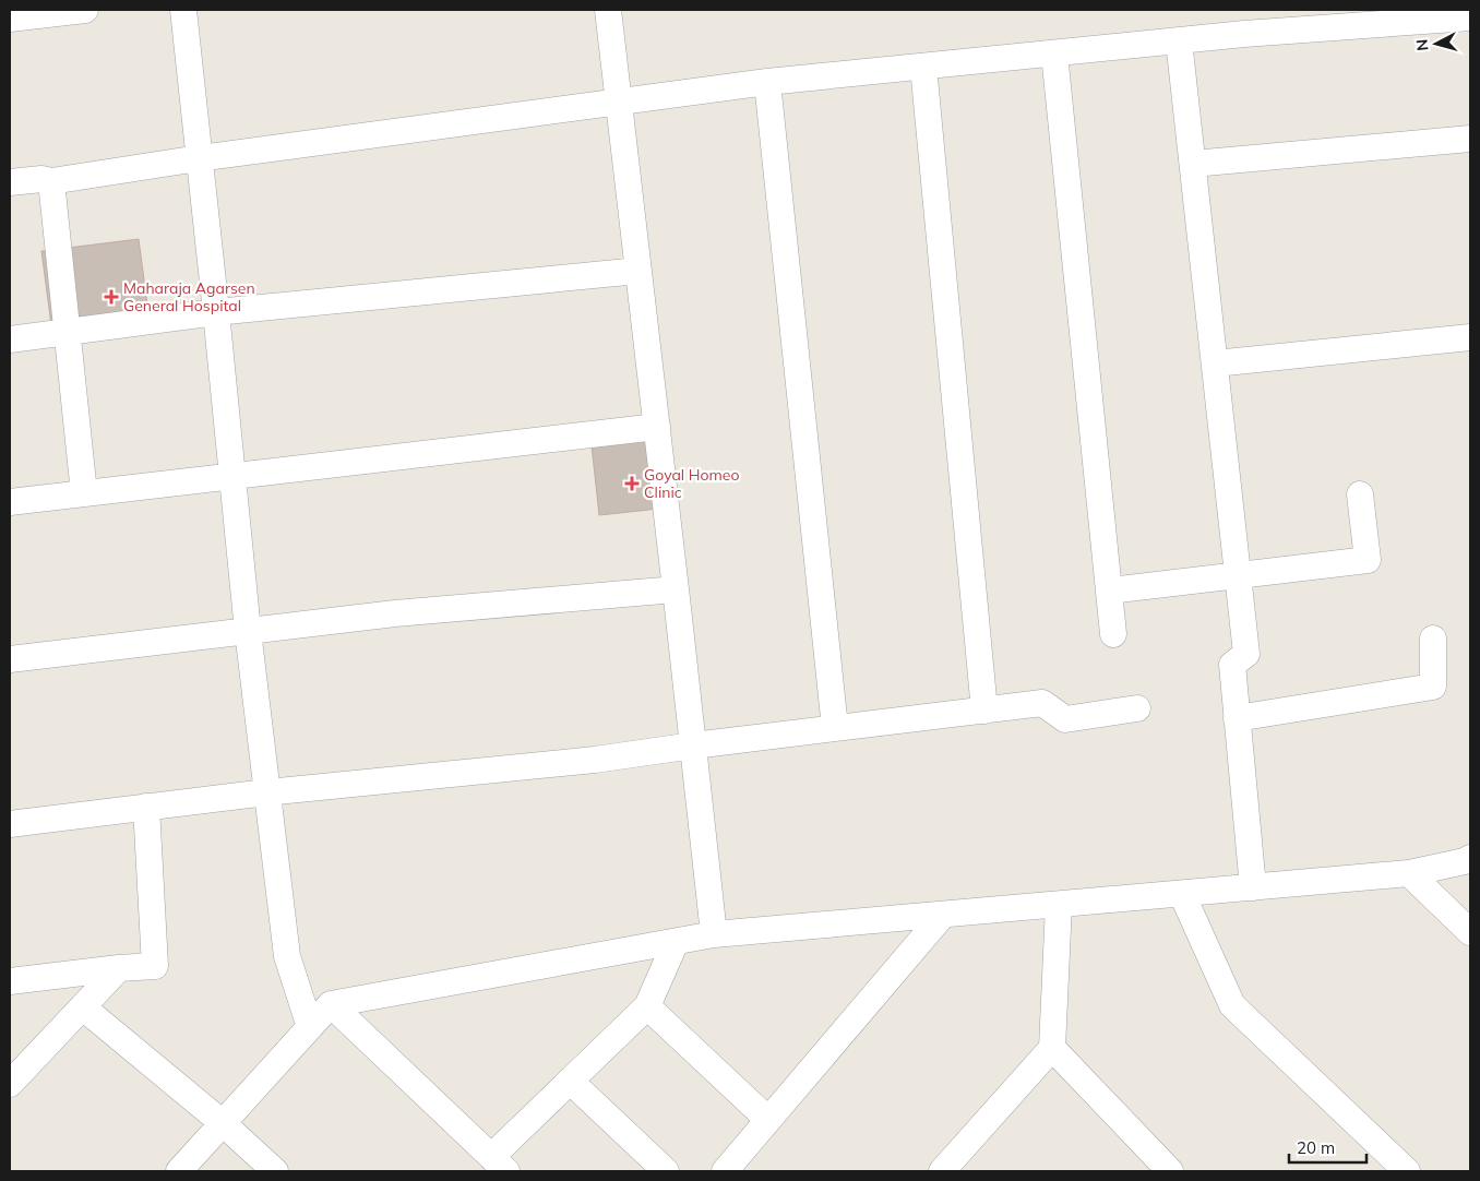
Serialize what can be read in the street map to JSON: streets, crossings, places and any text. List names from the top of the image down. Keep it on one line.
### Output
{"places":{"health":["Maharaja Agarsen General Hospital","Goyal Homeo Clinic"]},"scale_bar":"20 m","north":"left"}
